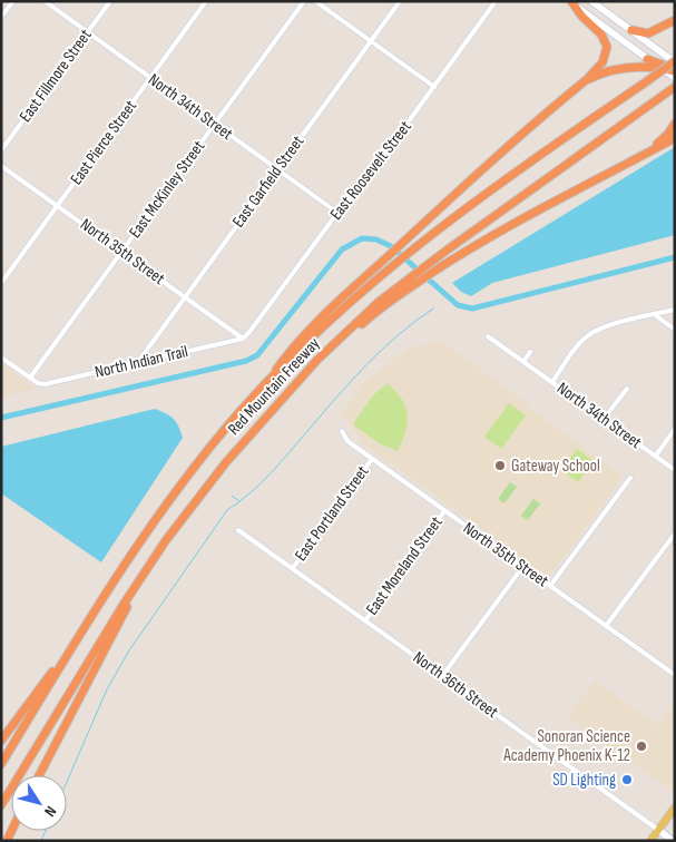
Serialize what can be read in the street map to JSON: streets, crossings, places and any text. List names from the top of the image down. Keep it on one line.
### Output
{"streets":{"highway":["Red Mountain Freeway"],"main road":["North 36th Street"],"street":["East Fillmore Street","North 34th Street","East Pierce Street","East Roosevelt Street","East Garfield Street","East McKinley Street","North 35th Street","North Indian Trail","East Portland Street","East Moreland Street"]},"crossings":[["East Fillmore Street","North 34th Street"],["North 34th Street","East Pierce Street"],["North 34th Street","East Roosevelt Street"],["North 34th Street","East Garfield Street"],["North 34th Street","East McKinley Street"],["East Pierce Street","North 35th Street"],["East Roosevelt Street","North 35th Street"],["East Roosevelt Street","North Indian Trail"],["East Garfield Street","North 35th Street"],["East Garfield Street","North Indian Trail"],["East McKinley Street","North 35th Street"],["East McKinley Street","North Indian Trail"],["North 35th Street","North Indian Trail"],["North 35th Street","East Portland Street"],["North 35th Street","East Moreland Street"],["East Portland Street","North 36th Street"],["East Moreland Street","North 36th Street"]],"places":["Gateway School","Sonoran Science Academy Phoenix K-12","SD Lighting"],"north":"bottom right"}
